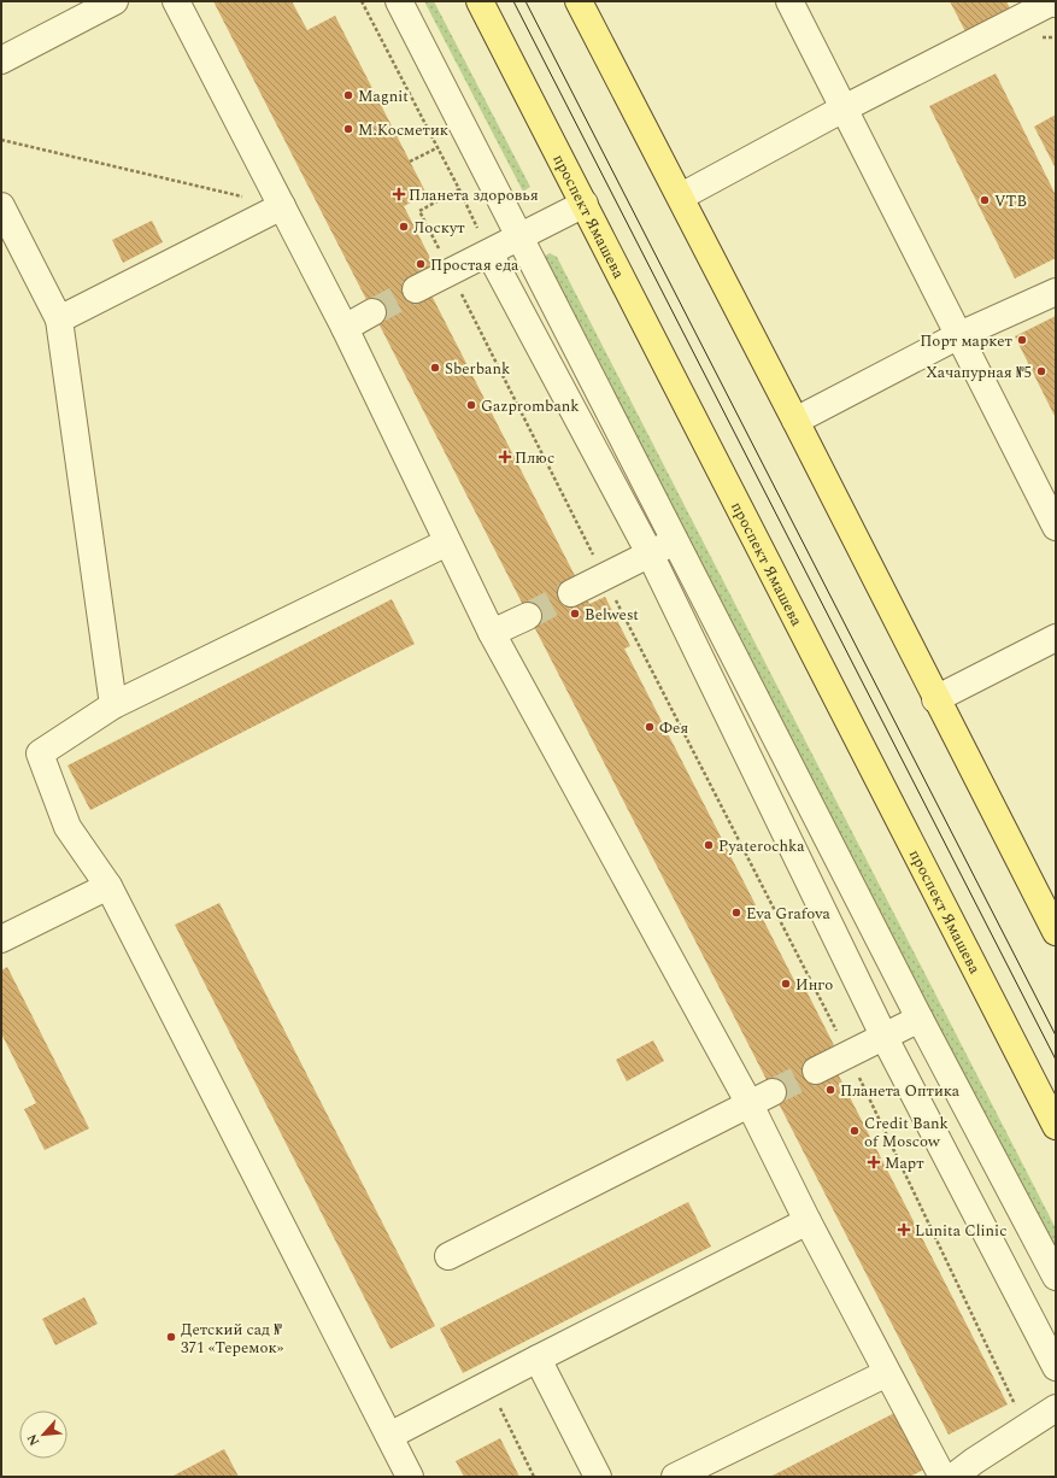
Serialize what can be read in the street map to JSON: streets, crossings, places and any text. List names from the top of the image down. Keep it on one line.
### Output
{"streets":{"main road":["проспект Ямашева"]},"places":{"other":["Magnit","М.Косметик","VTB","Лоскут","Простая еда","Порт маркет","Sberbank","Хачапурная №5","Gazprombank","Belwest","Фея","Pyaterochka","Eva Grafova","Инго","Планета Оптика","Credit Bank of Moscow","Детский сад № 371 «Теремок»"],"health":["Планета здоровья","Плюс","Март","Lunita Clinic"]},"north":"bottom left"}
